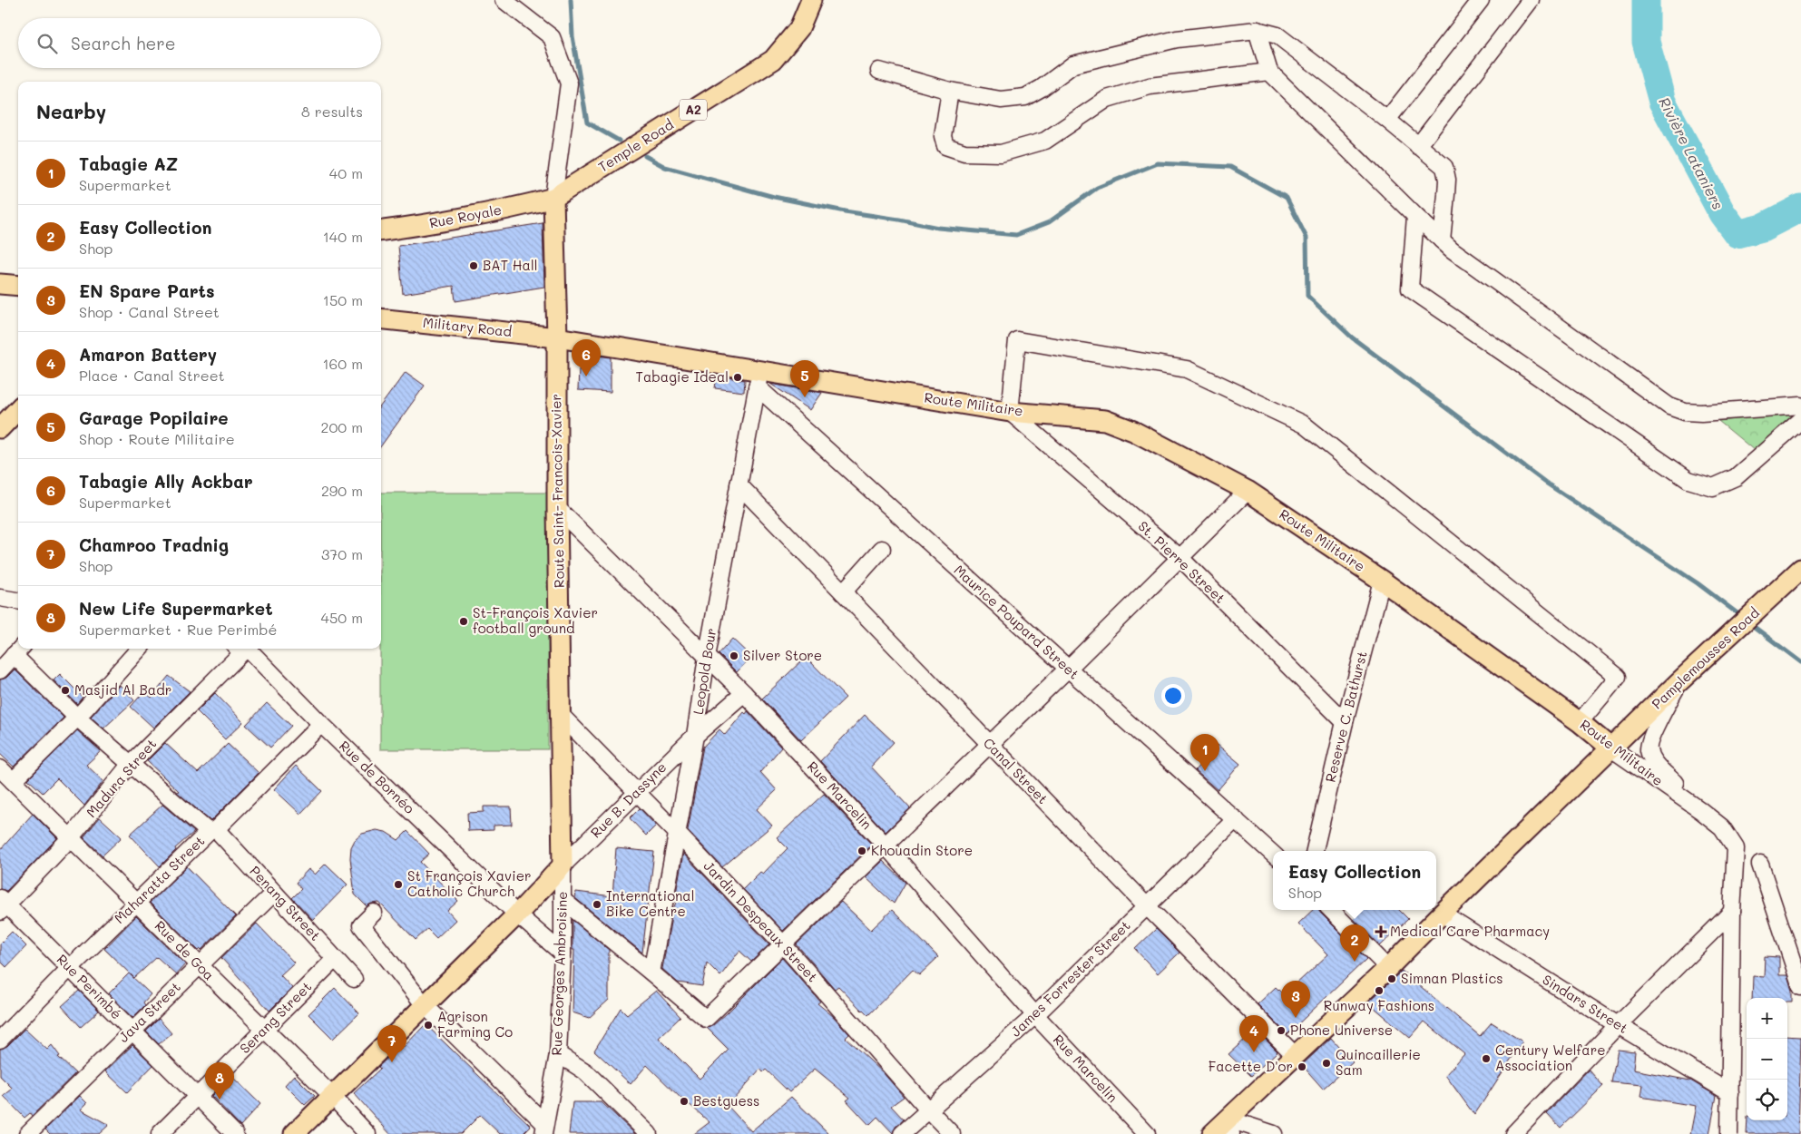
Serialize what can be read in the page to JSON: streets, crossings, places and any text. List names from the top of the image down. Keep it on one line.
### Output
{"streets":{"main road":["A2","Temple Road","Rue Royale","Military Road","Route Militaire","Route Saint- Francois-Xavier","Pamplemousses Road"],"street":["St. Pierre Street","Maurice Poupard Street","Leopold Bour","Reserve C. Bathurst","Canal Street","Rue de Bornéo","Madura Street","Rue Marcelin","Rue B. Dassyne","Maharatta Street","Penang Street","Jardin Despeaux Street","Rue de Goa","Rue Georges Ambroisine","James Forrester Street","Rue Perimbé","Sindars Street","Java Street","Serang Street"]},"crossings":[["Temple Road","Rue Royale"],["Temple Road","Route Saint- Francois-Xavier"],["Rue Royale","Route Saint- Francois-Xavier"],["Military Road","Route Militaire"],["Military Road","Route Saint- Francois-Xavier"],["Route Militaire","Route Saint- Francois-Xavier"],["Route Militaire","St. Pierre Street"],["Route Militaire","Maurice Poupard Street"],["Route Militaire","Pamplemousses Road"],["Route Militaire","Leopold Bour"],["Route Militaire","Reserve C. Bathurst"],["Route Militaire","Sindars Street"],["Route Saint- Francois-Xavier","Rue Marcelin"],["Route Saint- Francois-Xavier","Rue B. Dassyne"],["Route Saint- Francois-Xavier","Jardin Despeaux Street"],["Route Saint- Francois-Xavier","Rue Georges Ambroisine"],["St. Pierre Street","Reserve C. Bathurst"],["Maurice Poupard Street","Leopold Bour"],["Maurice Poupard Street","James Forrester Street"],["Pamplemousses Road","Canal Street"],["Pamplemousses Road","Sindars Street"],["Leopold Bour","Canal Street"],["Leopold Bour","Rue Marcelin"],["Leopold Bour","Rue B. Dassyne"],["Leopold Bour","Jardin Despeaux Street"],["Canal Street","James Forrester Street"],["Rue de Bornéo","Maharatta Street"],["Rue de Bornéo","Rue Georges Ambroisine"],["Madura Street","Penang Street"],["Madura Street","Rue de Goa"],["Madura Street","Rue Perimbé"],["Rue Marcelin","Rue B. Dassyne"],["Rue Marcelin","James Forrester Street"],["Rue B. Dassyne","Jardin Despeaux Street"],["Rue B. Dassyne","Rue Georges Ambroisine"],["Maharatta Street","Penang Street"],["Maharatta Street","Rue de Goa"],["Maharatta Street","Rue Perimbé"],["Penang Street","Java Street"],["Penang Street","Serang Street"],["Jardin Despeaux Street","James Forrester Street"],["Rue de Goa","Java Street"],["Rue de Goa","Serang Street"],["Rue Perimbé","Java Street"],["Rue Perimbé","Serang Street"]],"water":["Rivière Lataniers"],"places":{"other":["BAT Hall","Tabagie Ideal","St-François Xavier football ground","Silver Store","Masjid Al Badr","Khouadin Store","St François Xavier Catholic Church","International Bike Centre","Simnan Plastics","Runway Fashions","Agrison Farming Co","Phone Universe","Century Welfare Association","Quincaillerie Sam","Facette D'or","Bestguess"],"health":["Medical Care Pharmacy"]},"page":{"search":"Search here","heading":["Nearby","8 results"],"list":[{"mark":"1","name":"Tabagie AZ","note":"Supermarket","value":"40 m"},{"mark":"2","name":"Easy Collection","note":"Shop","value":"140 m"},{"mark":"3","name":"EN Spare Parts","note":"Shop · Canal Street","value":"150 m"},{"mark":"4","name":"Amaron Battery","note":"Place · Canal Street","value":"160 m"},{"mark":"5","name":"Garage Popilaire","note":"Shop · Route Militaire","value":"200 m"},{"mark":"6","name":"Tabagie Ally Ackbar","note":"Supermarket","value":"290 m"},{"mark":"7","name":"Chamroo Tradnig","note":"Shop","value":"370 m"},{"mark":"8","name":"New Life Supermarket","note":"Supermarket · Rue Perimbé","value":"450 m"}],"pins":["6","5","1","2","3","4","7","8"],"popup":["Easy Collection","Shop"],"map_buttons":["+","−"]}}
